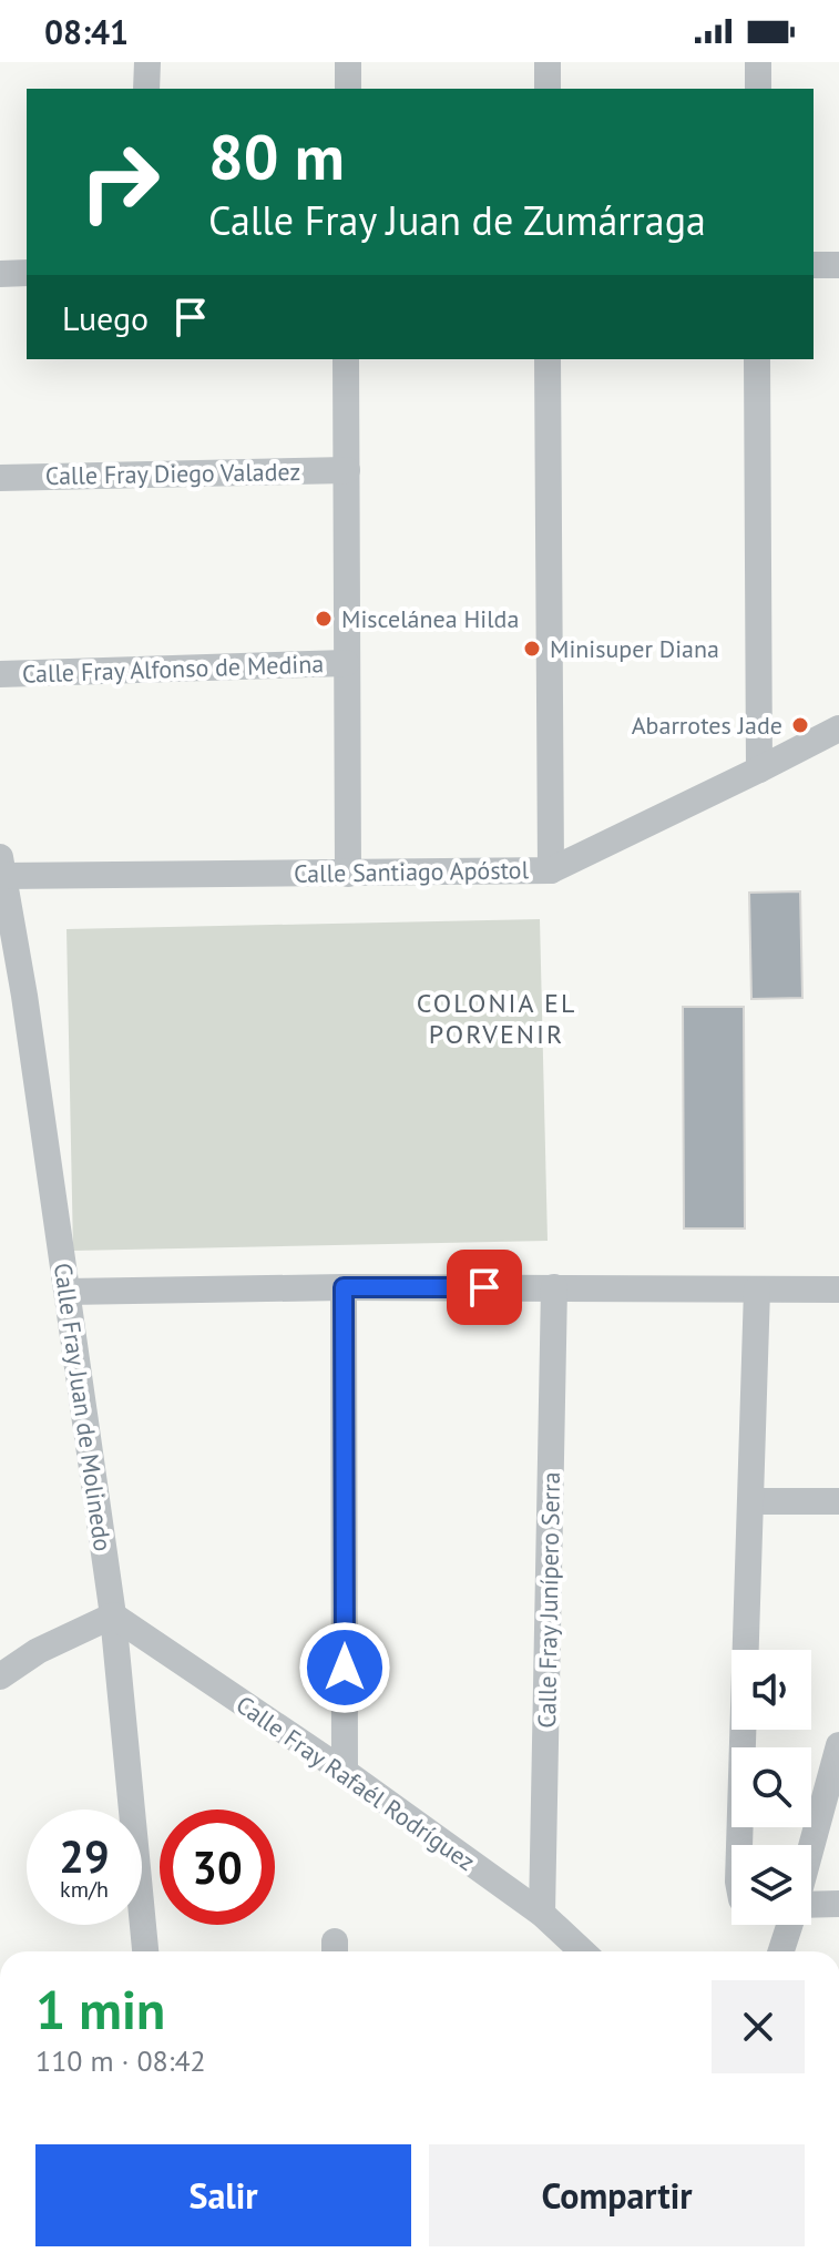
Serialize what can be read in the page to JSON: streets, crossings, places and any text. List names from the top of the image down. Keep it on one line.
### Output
{"streets":{"street":["Calle Fray Diego Valadez","Calle Fray Alfonso de Medina","Calle Santiago Apóstol","Calle Fray Juan de Molinedo","Calle Fray Junípero Serra","Calle Fray Rafaél Rodríguez"]},"crossings":[["Calle Santiago Apóstol","Calle Fray Juan de Molinedo"],["Calle Fray Juan de Molinedo","Calle Fray Rafaél Rodríguez"],["Calle Fray Junípero Serra","Calle Fray Rafaél Rodríguez"]],"districts":["COLONIA EL PORVENIR"],"places":["Miscelánea Hilda","Minisuper Diana","Abarrotes Jade"],"page":{"status":"08:41","turn":["80 m","Calle Fray Juan de Zumárraga"],"then":"Luego","speed":"29 km/h","limit":"30","heading":["1 min","110 m · 08:42"],"buttons":["Salir","Compartir"]}}
